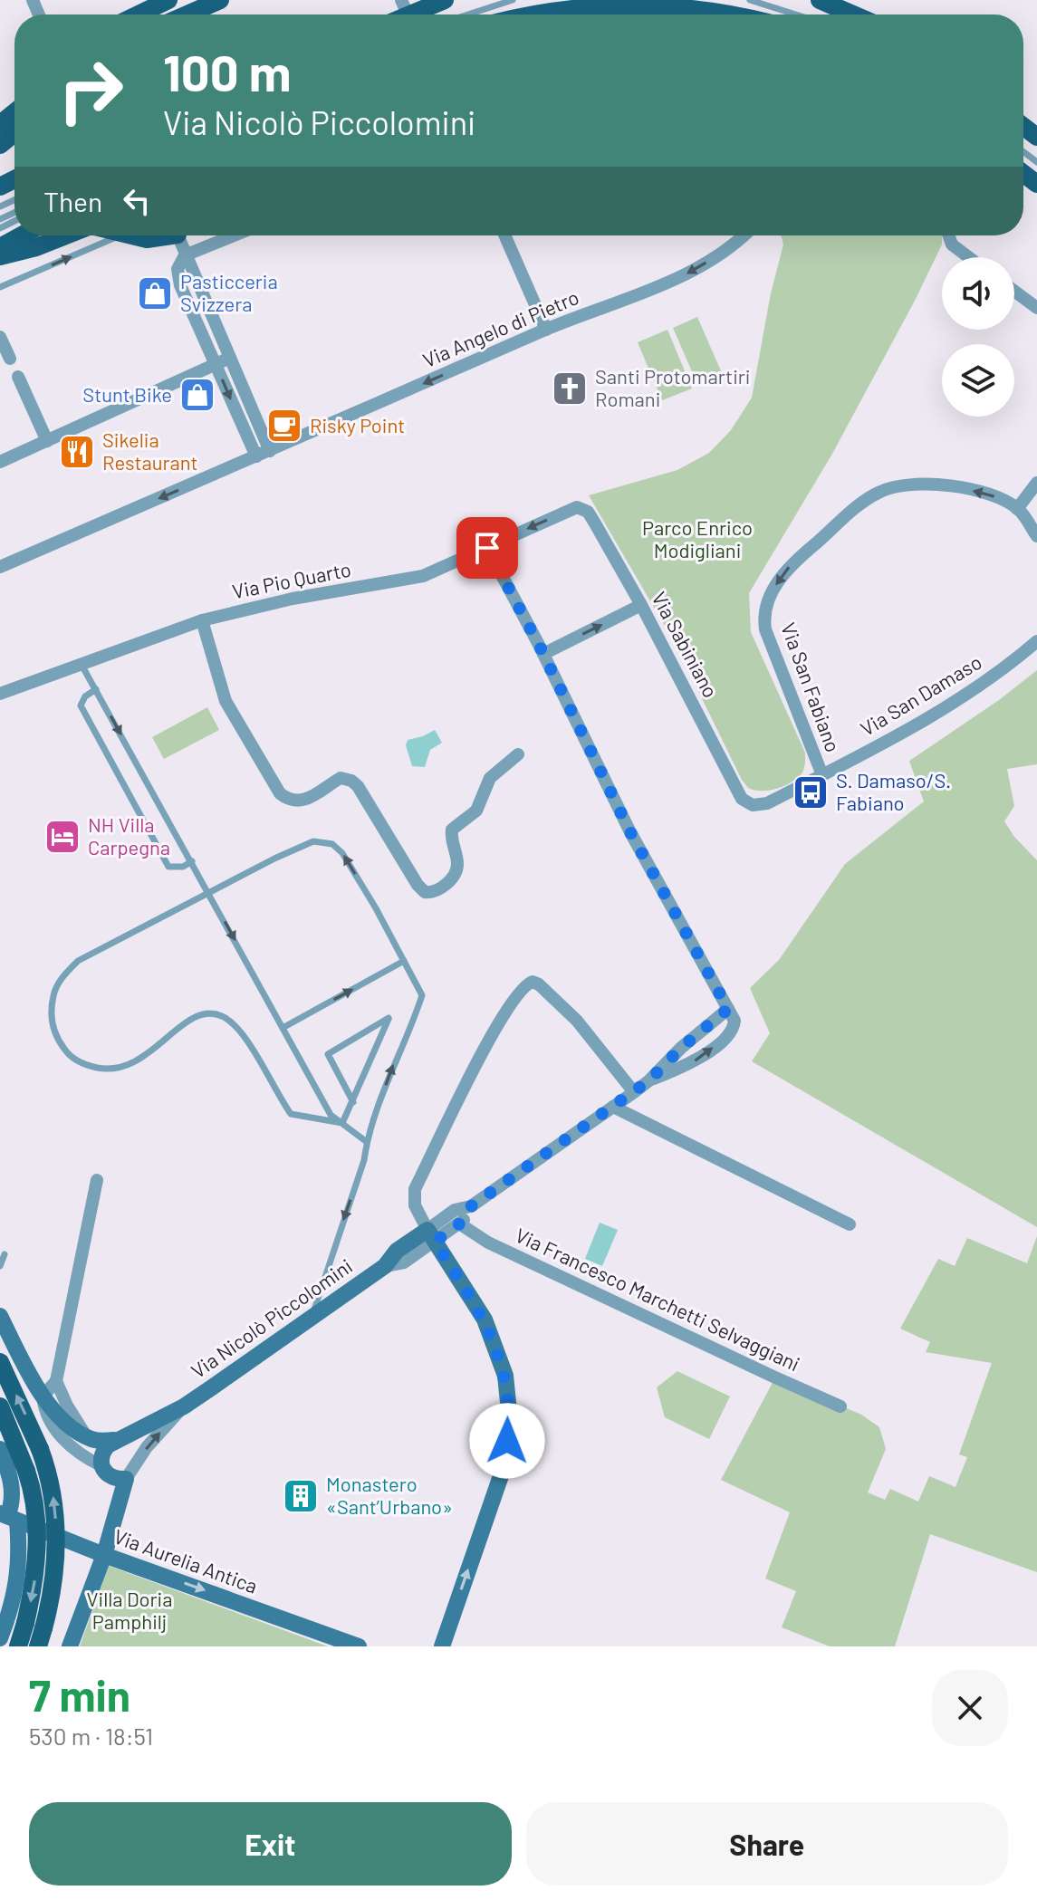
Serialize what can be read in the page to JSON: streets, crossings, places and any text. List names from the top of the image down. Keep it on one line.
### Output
{"streets":{"main road":["Via Nicolò Piccolomini","Via Aurelia Antica"],"street":["Via Angelo di Pietro","Via Pio Quarto","Via Sabiniano","Via San Fabiano","Via San Damaso","Via Francesco Marchetti Selvaggiani"]},"crossings":[["Via Pio Quarto","Via Sabiniano"],["Via Sabiniano","Via San Damaso"],["Via San Fabiano","Via San Damaso"],["Via Francesco Marchetti Selvaggiani","Via Nicolò Piccolomini"]],"one_way":["Via Angelo di Pietro","Via Aurelia Antica"],"parks":["Parco Enrico Modigliani","Villa Doria Pamphilj"],"places":{"shop":["Pasticceria Svizzera","Stunt Bike"],"church":["Santi Protomartiri Romani"],"cafe":["Risky Point"],"restaurant":["Sikelia Restaurant"],"bus stop":["S. Damaso/S. Fabiano"],"hotel":["NH Villa Carpegna"],"building":["Monastero «Sant’Urbano»"]},"page":{"turn":["100 m","Via Nicolò Piccolomini"],"then":"Then","heading":["7 min","530 m · 18:51"],"buttons":["Exit","Share"]}}
